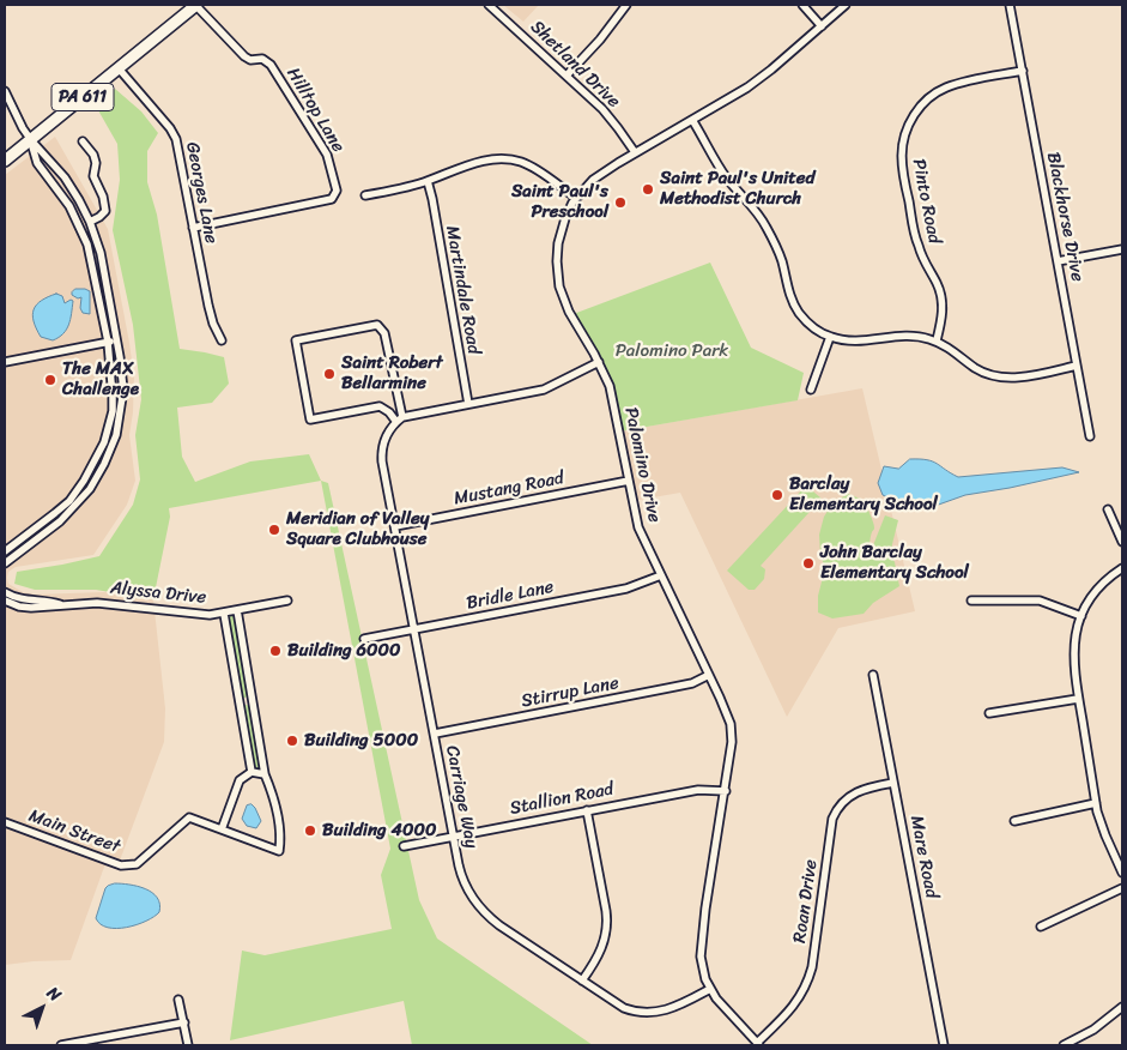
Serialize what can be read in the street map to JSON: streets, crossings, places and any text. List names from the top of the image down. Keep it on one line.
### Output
{"streets":{"highway":["PA 611"],"street":["Shetland Drive","Hilltop Lane","Georges Lane","Pinto Road","Blackhorse Drive","Martindale Road","Palomino Drive","Mustang Road","Alyssa Drive","Bridle Lane","Stirrup Lane","Carriage Way","Stallion Road","Main Street","Mare Road","Roan Drive"]},"crossings":[["Shetland Drive","Palomino Drive"],["PA 611","Hilltop Lane"],["PA 611","Georges Lane"],["Hilltop Lane","Georges Lane"],["Pinto Road","Blackhorse Drive"],["Palomino Drive","Mustang Road"],["Palomino Drive","Bridle Lane"],["Palomino Drive","Stirrup Lane"],["Palomino Drive","Carriage Way"],["Palomino Drive","Stallion Road"],["Palomino Drive","Roan Drive"],["Mustang Road","Carriage Way"],["Bridle Lane","Carriage Way"],["Stirrup Lane","Carriage Way"],["Carriage Way","Stallion Road"],["Mare Road","Roan Drive"]],"parks":["Palomino Park"],"places":["Saint Paul's United Methodist Church","Saint Paul's Preschool","Saint Robert Bellarmine","The MAX Challenge","Barclay Elementary School","Meridian of Valley Square Clubhouse","John Barclay Elementary School","Building 6000","Building 5000","Building 4000"],"north":"top right"}
